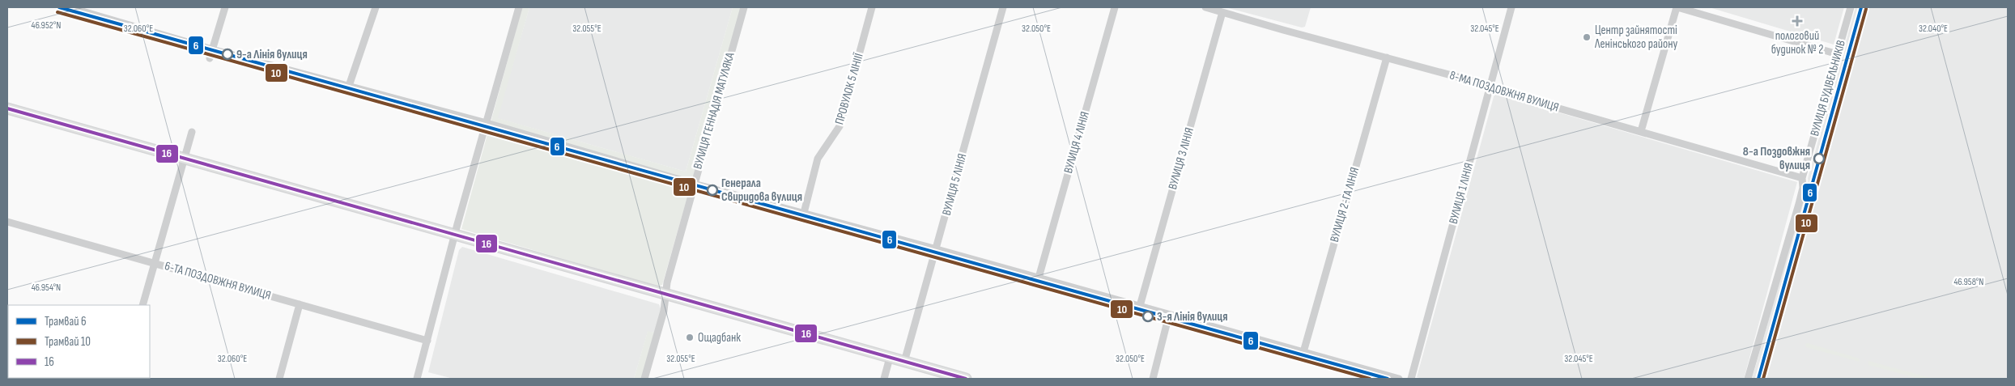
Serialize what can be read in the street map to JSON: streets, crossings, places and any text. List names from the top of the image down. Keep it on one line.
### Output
{"streets":{"street":["ВУЛИЦЯ БУДІВЕЛЬНИКІВ","ПРОВУЛОК 5 ЛІНІІЇ","8-МА ПОЗДОВЖНЯ ВУЛИЦЯ","ВУЛИЦЯ ГЕННАДІЯ МАТУЛЯКА","ВУЛИЦЯ 4 ЛІНІЯ","ВУЛИЦЯ 3 ЛІНІЯ","ВУЛИЦЯ 5 ЛІНІЯ","ВУЛИЦЯ 1 ЛІНІЯ","ВУЛИЦЯ 2-ГА ЛІНІЯ","6-ТА ПОЗДОВЖНЯ ВУЛИЦЯ"]},"crossings":[["ВУЛИЦЯ БУДІВЕЛЬНИКІВ","8-МА ПОЗДОВЖНЯ ВУЛИЦЯ"],["8-МА ПОЗДОВЖНЯ ВУЛИЦЯ","ВУЛИЦЯ 3 ЛІНІЯ"],["8-МА ПОЗДОВЖНЯ ВУЛИЦЯ","ВУЛИЦЯ 1 ЛІНІЯ"],["8-МА ПОЗДОВЖНЯ ВУЛИЦЯ","ВУЛИЦЯ 2-ГА ЛІНІЯ"]],"places":{"health":["пологовий будинок № 2"],"other":["Центр зайнятості Ленінського району","9-а Лінія вулиця","8-а Поздовжня вулиця","Генерала Свиридова вулиця","3-я Лінія вулиця","Ощадбанк"]},"lines":["tram line 6","tram line 10","transit line 16"],"legend":["Трамвай 6","Трамвай 10","16"],"coordinates":["46.952°N","32.060°E","32.055°E","32.050°E","32.045°E","32.040°E","46.958°N","46.954°N"]}
